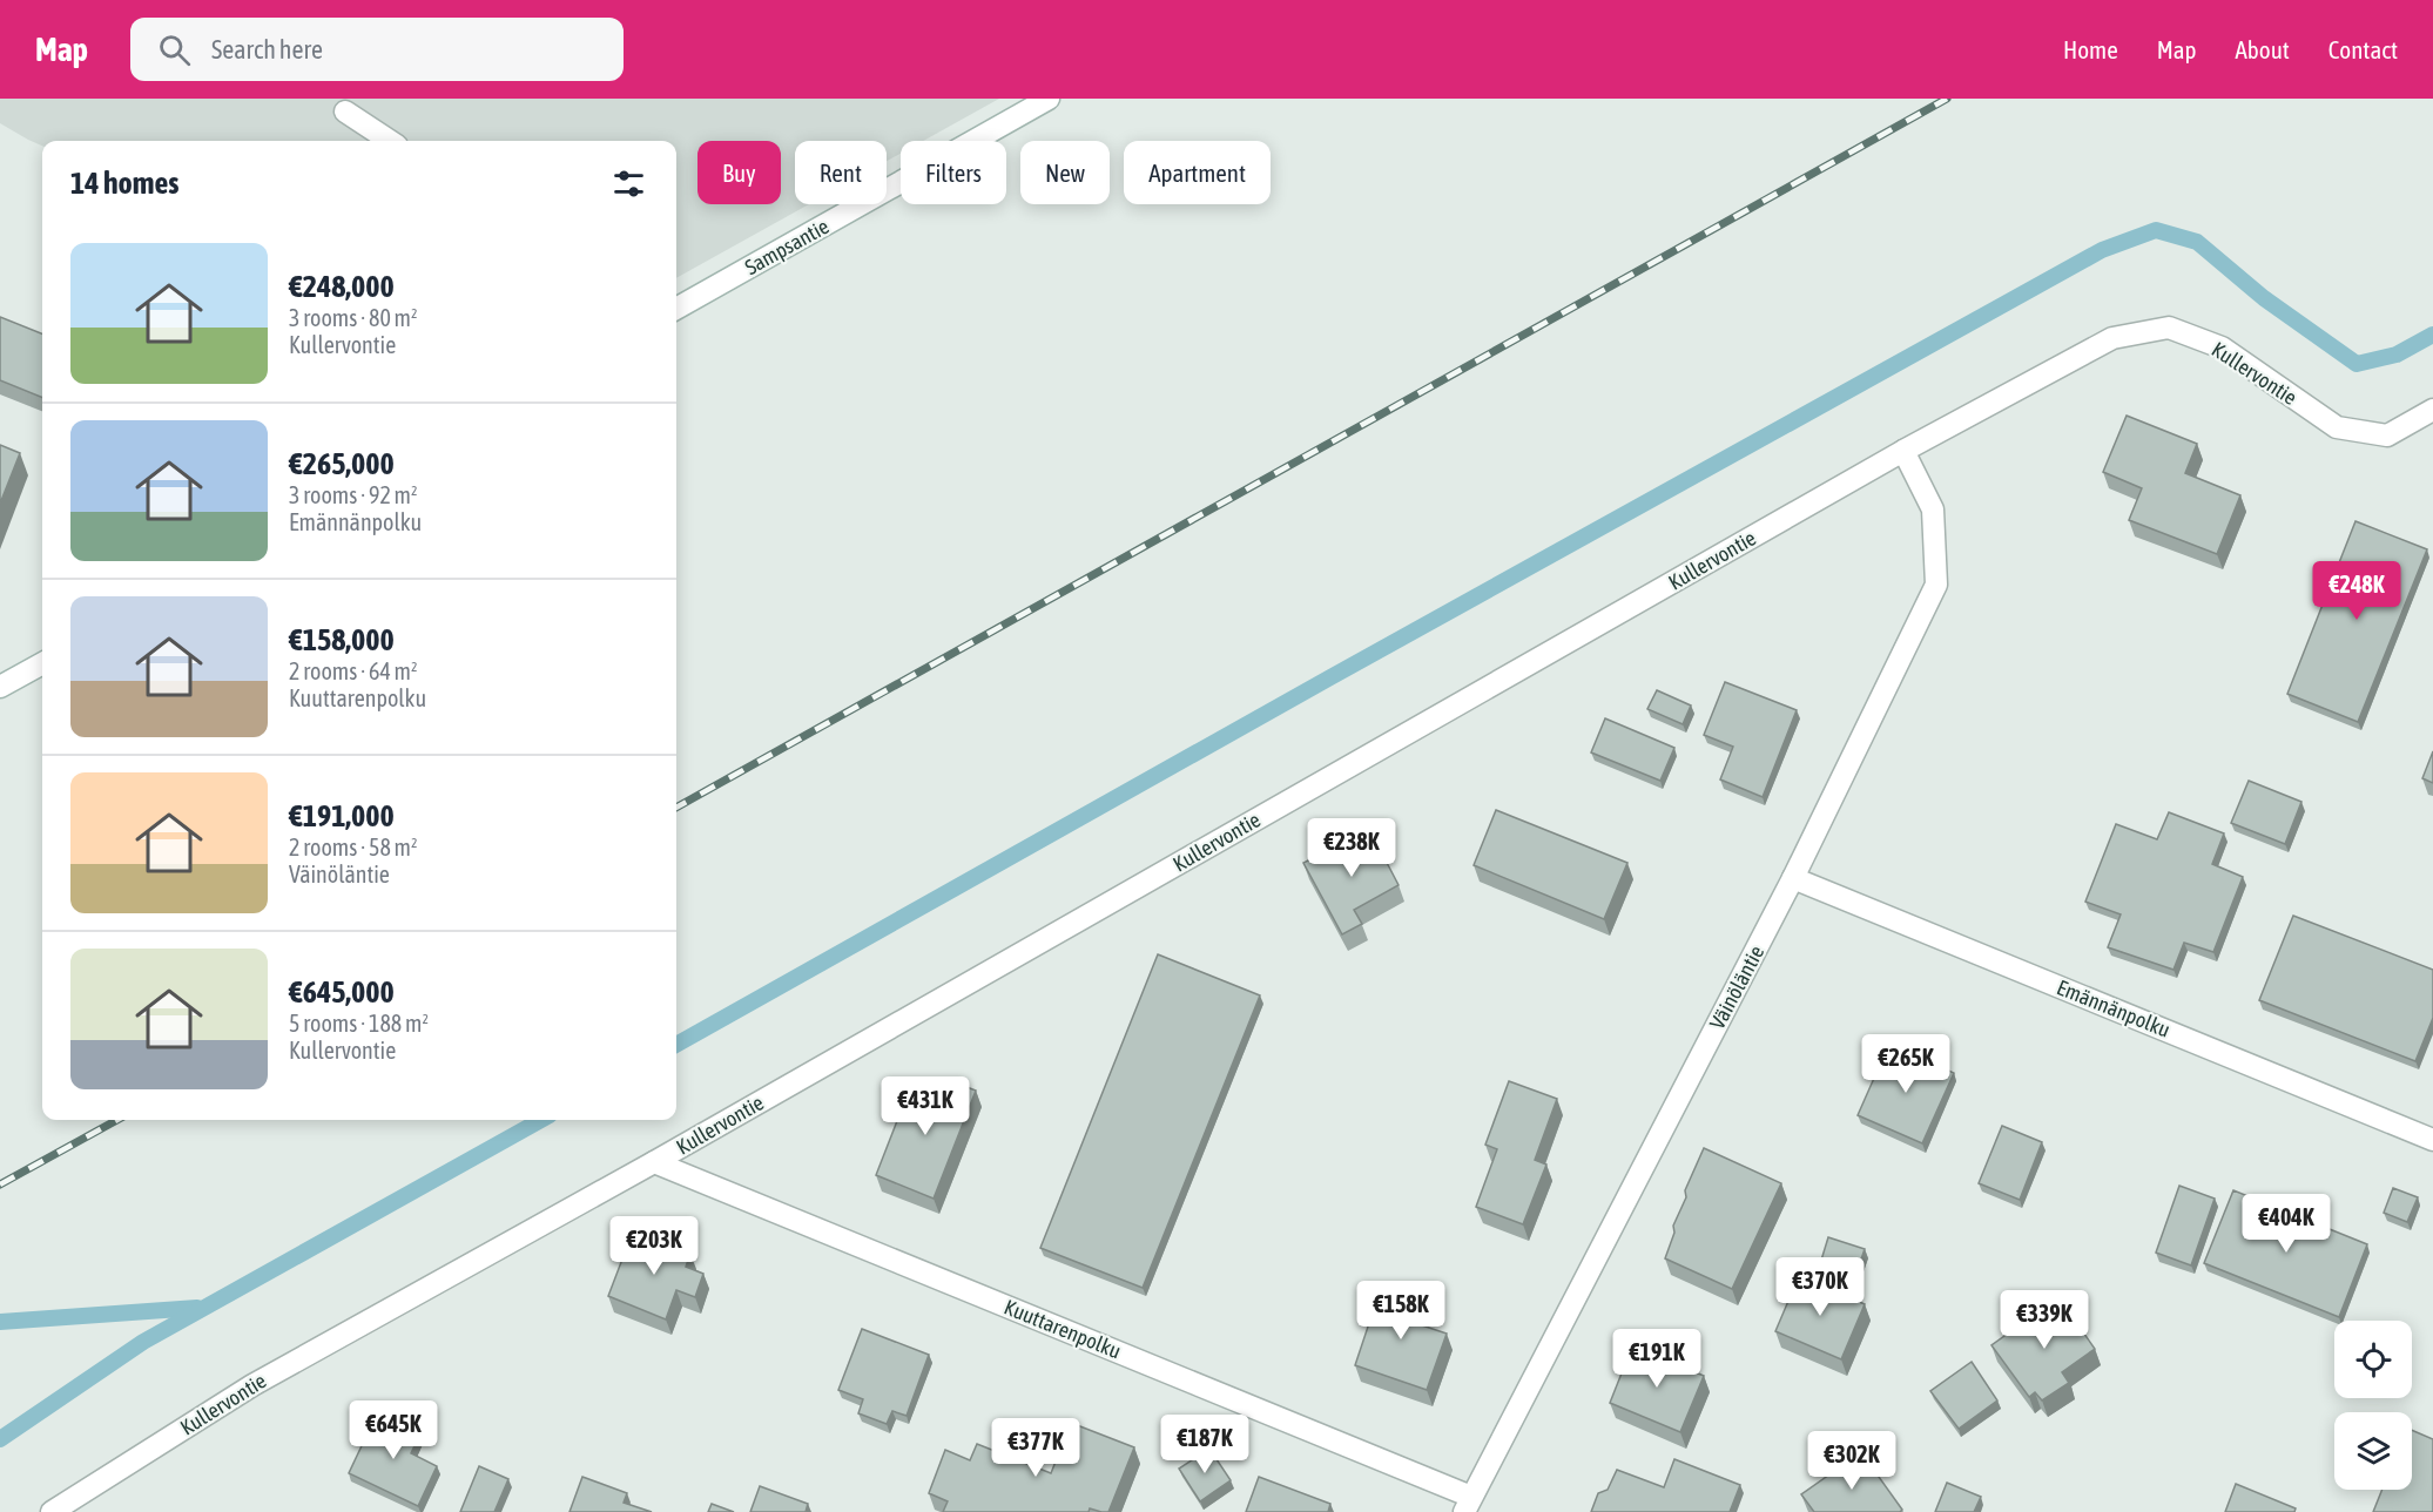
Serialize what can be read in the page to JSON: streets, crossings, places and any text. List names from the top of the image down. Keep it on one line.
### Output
{"streets":{"street":["Sampsantie","Kullervontie","Väinöläntie","Emännänpolku","Kuuttarenpolku"]},"crossings":[["Kullervontie","Väinöläntie"],["Kullervontie","Kuuttarenpolku"],["Väinöläntie","Emännänpolku"],["Väinöläntie","Kuuttarenpolku"]],"page":{"header":"Map","search":"Search here","nav":["Home","Map","About","Contact"],"chip":["Buy","Rent","Filters","New","Apartment"],"heading":"14 homes","list":[{"name":"€248,000","note":"3 rooms · 80 m² · Kullervontie"},{"name":"€265,000","note":"3 rooms · 92 m² · Emännänpolku"},{"name":"€158,000","note":"2 rooms · 64 m² · Kuuttarenpolku"},{"name":"€191,000","note":"2 rooms · 58 m² · Väinöläntie"},{"name":"€645,000","note":"5 rooms · 188 m² · Kullervontie"}],"price":["€248K","€238K","€265K","€431K","€404K","€203K","€370K","€158K","€339K","€191K","€645K","€187K","€377K","€302K"]}}
